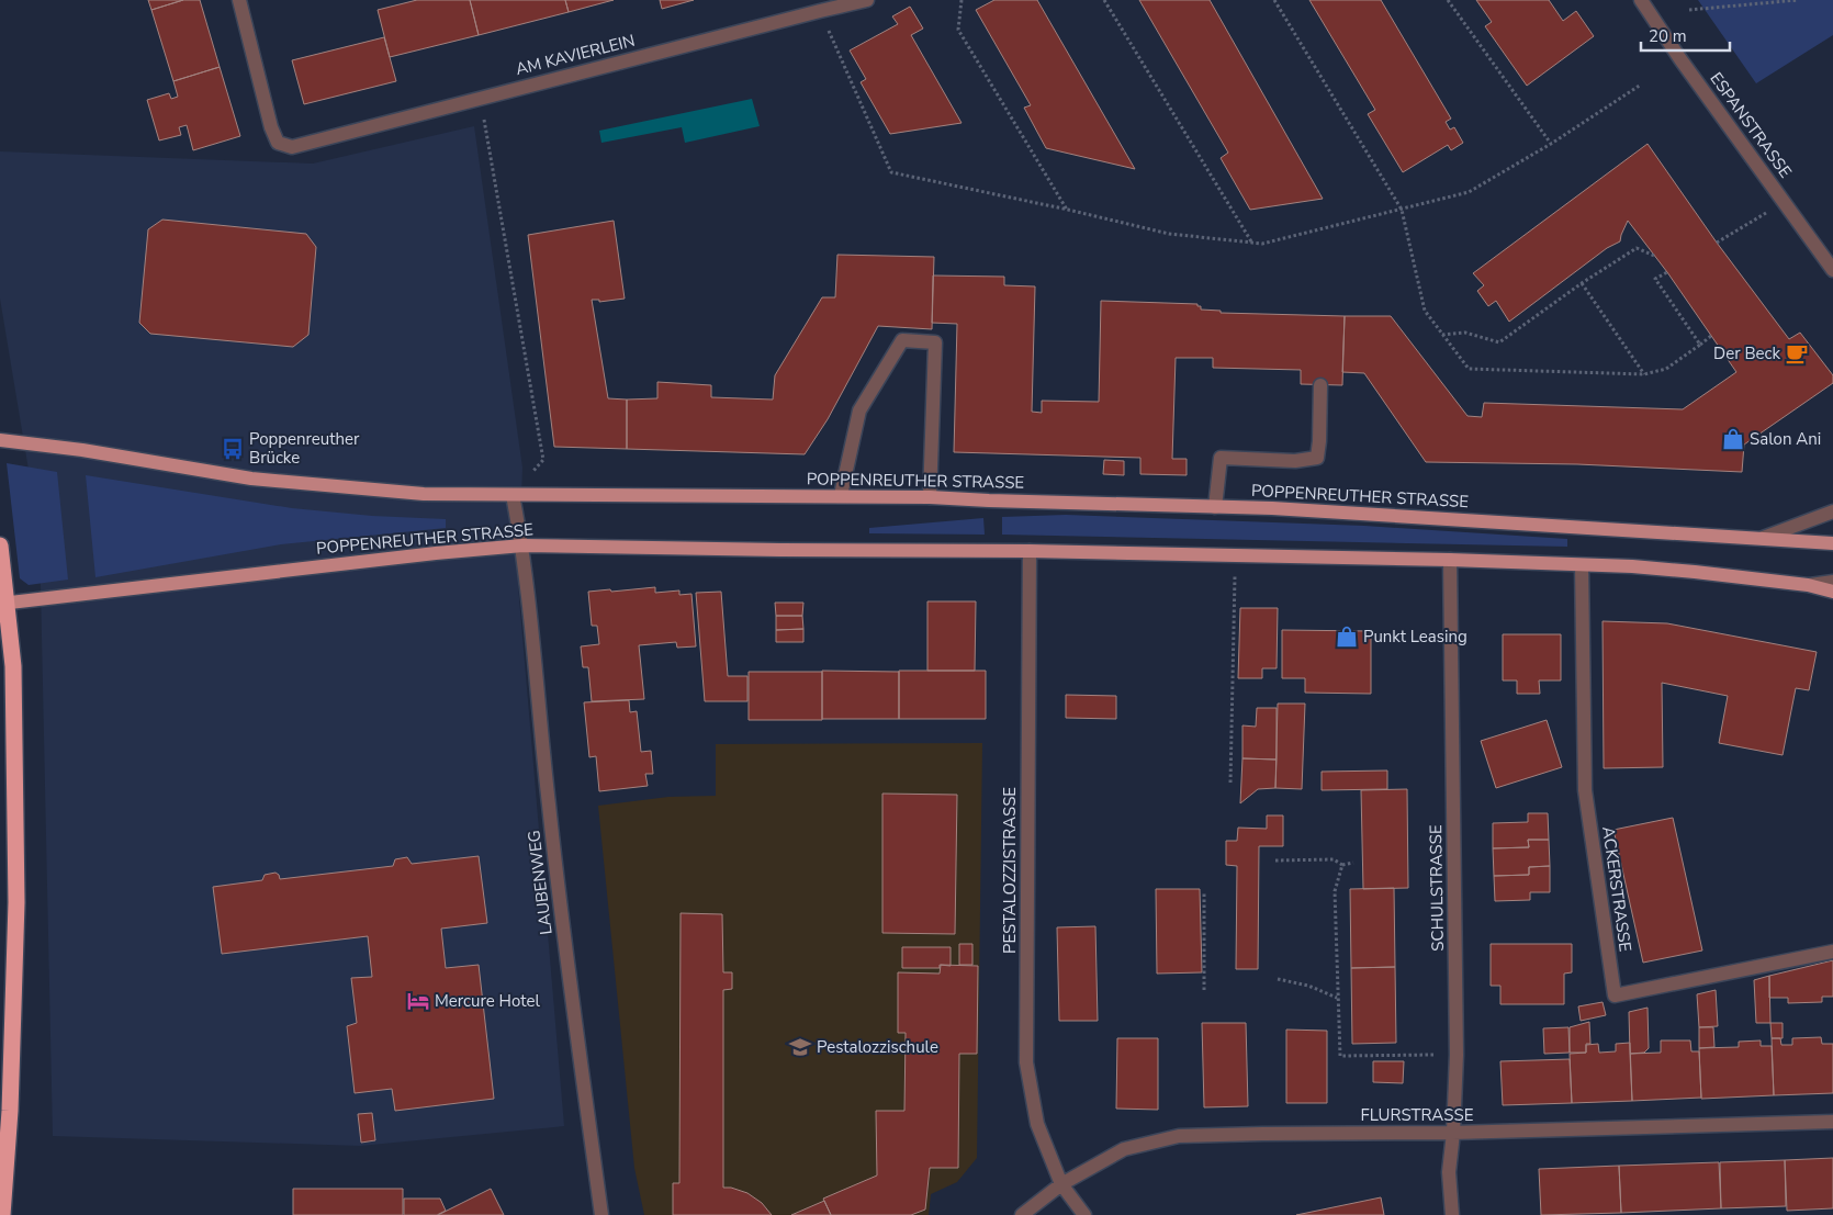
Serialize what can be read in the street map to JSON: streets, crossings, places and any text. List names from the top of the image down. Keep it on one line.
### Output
{"streets":{"main road":["POPPENREUTHER STRASSE"],"street":["AM KAVIERLEIN","ESPANSTRASSE","PESTALOZZISTRASSE","LAUBENWEG","SCHULSTRASSE","ACKERSTRASSE","FLURSTRASSE"]},"crossings":[["POPPENREUTHER STRASSE","PESTALOZZISTRASSE"],["POPPENREUTHER STRASSE","LAUBENWEG"],["POPPENREUTHER STRASSE","SCHULSTRASSE"],["POPPENREUTHER STRASSE","ACKERSTRASSE"],["PESTALOZZISTRASSE","FLURSTRASSE"],["SCHULSTRASSE","FLURSTRASSE"]],"places":{"cafe":["Der Beck"],"shop":["Salon Ani","Punkt Leasing"],"bus stop":["Poppenreuther Brücke"],"hotel":["Mercure Hotel"],"school or university":["Pestalozzischule"]},"scale_bar":"20 m"}
